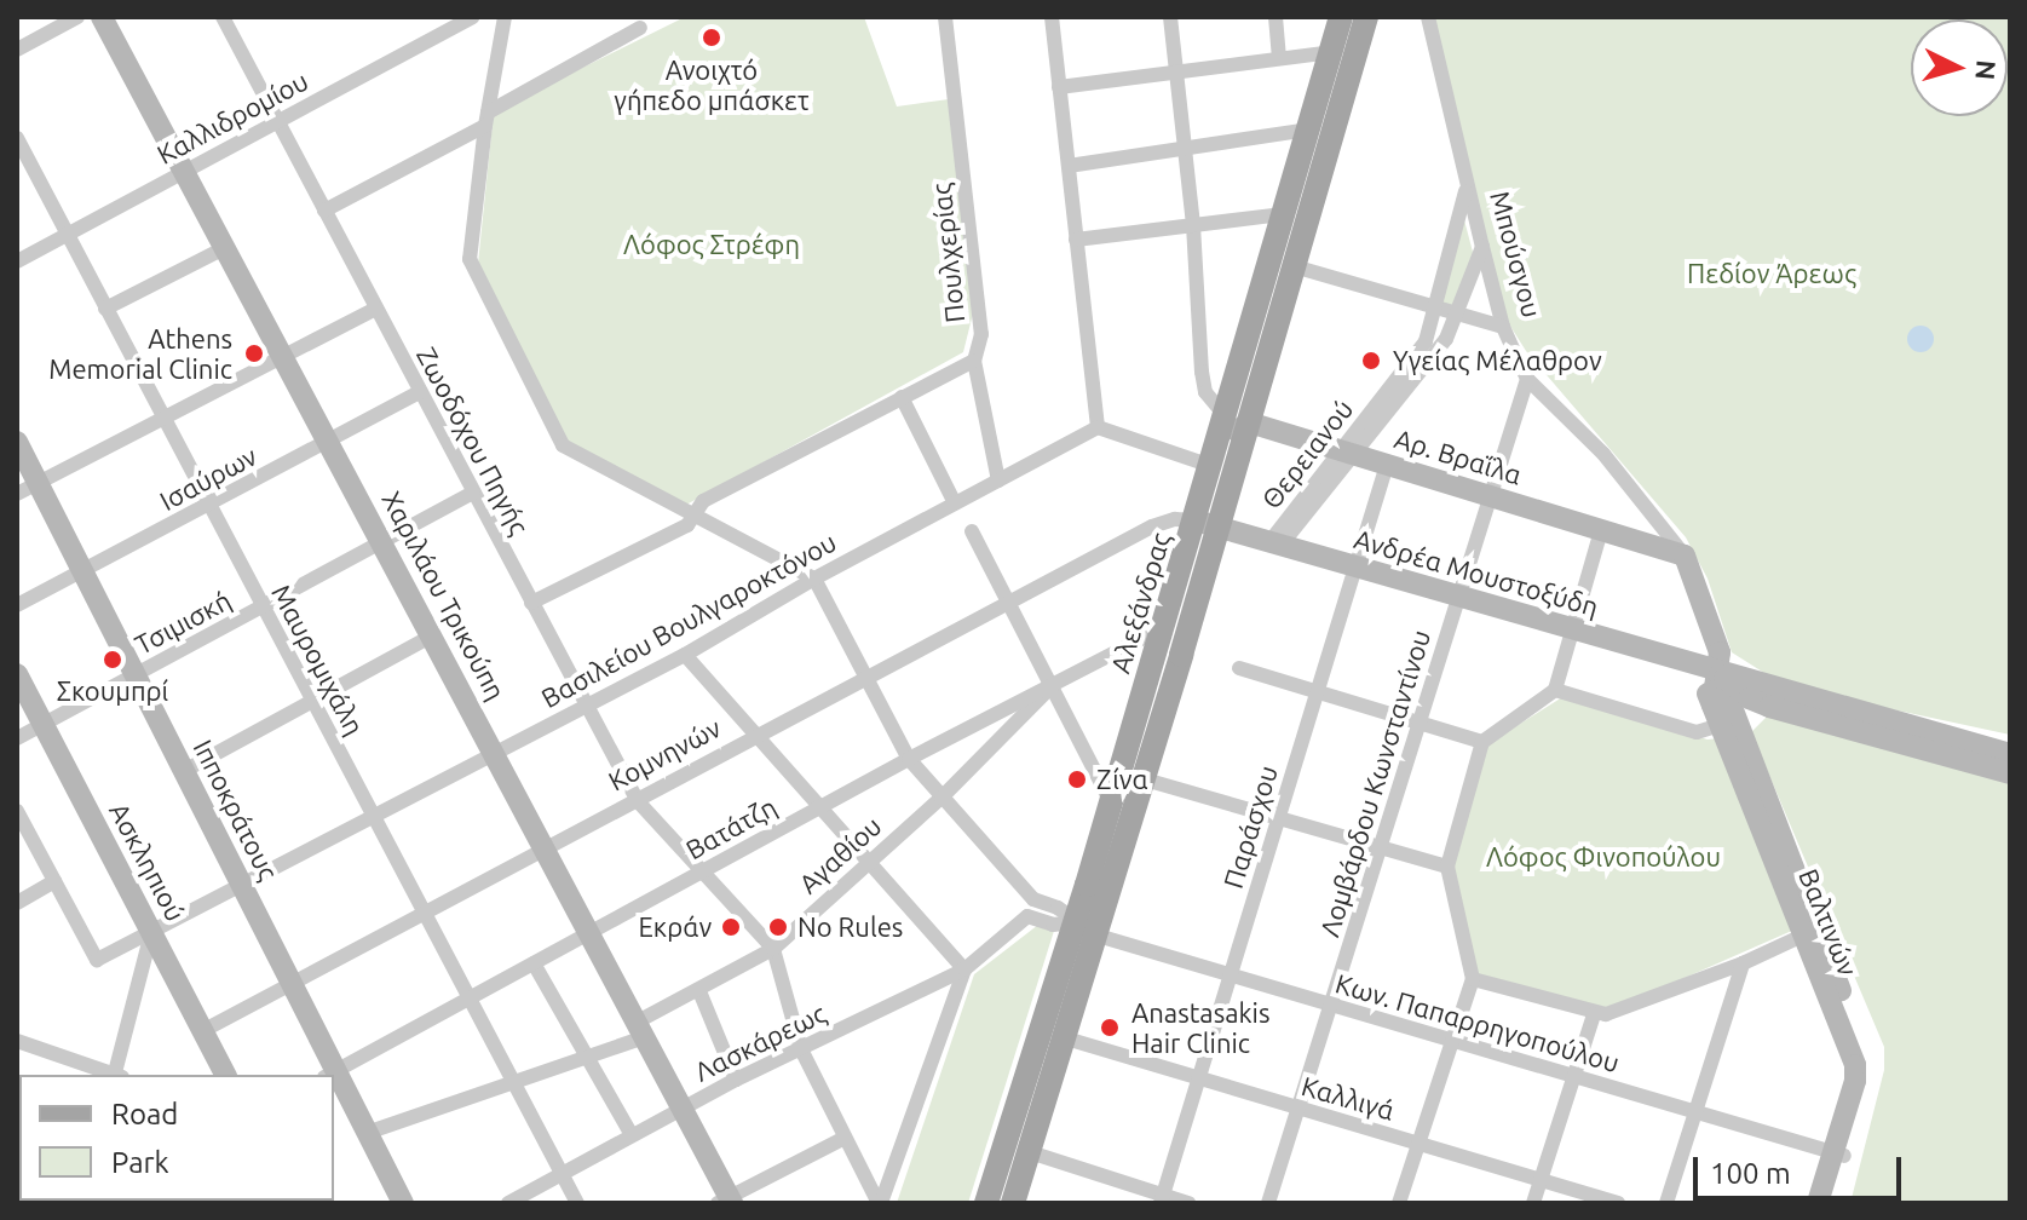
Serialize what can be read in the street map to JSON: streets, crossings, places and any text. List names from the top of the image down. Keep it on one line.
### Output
{"streets":{"main road":["Αλεξάνδρας"],"street":["Καλλιδρομίου","Πουλχερίας","Μπούσγου","Ζωοδόχου Πηγής","Θερειανού","Αρ. Βραΐλα","Ισαύρων","Ανδρέα Μουστοξύδη","Χαριλάου Τρικούπη","Βασιλείου Βουλγαροκτόνου","Τσιμισκή","Μαυρομιχάλη","Κομνηνών","Λομβάρδου Κωνσταντίνου","Ιπποκράτους","Παράσχου","Βατάτζη","Αγαθίου","Ασκληπιού","Βαλτινών","Κων. Παπαρρηγοπούλου","Λασκάρεως","Καλλιγά"]},"crossings":[["Καλλιδρομίου","Ζωοδόχου Πηγής"],["Καλλιδρομίου","Χαριλάου Τρικούπη"],["Καλλιδρομίου","Μαυρομιχάλη"],["Πουλχερίας","Βασιλείου Βουλγαροκτόνου"],["Μπούσγου","Θερειανού"],["Μπούσγου","Αρ. Βραΐλα"],["Μπούσγου","Ανδρέα Μουστοξύδη"],["Μπούσγου","Λομβάρδου Κωνσταντίνου"],["Μπούσγου","Βαλτινών"],["Ζωοδόχου Πηγής","Ισαύρων"],["Ζωοδόχου Πηγής","Βασιλείου Βουλγαροκτόνου"],["Ζωοδόχου Πηγής","Τσιμισκή"],["Ζωοδόχου Πηγής","Κομνηνών"],["Ζωοδόχου Πηγής","Βατάτζη"],["Ζωοδόχου Πηγής","Αγαθίου"],["Θερειανού","Αρ. Βραΐλα"],["Θερειανού","Ανδρέα Μουστοξύδη"],["Αρ. Βραΐλα","Αλεξάνδρας"],["Αρ. Βραΐλα","Λομβάρδου Κωνσταντίνου"],["Αρ. Βραΐλα","Παράσχου"],["Ισαύρων","Χαριλάου Τρικούπη"],["Ισαύρων","Μαυρομιχάλη"],["Ισαύρων","Ιπποκράτους"],["Ανδρέα Μουστοξύδη","Αλεξάνδρας"],["Ανδρέα Μουστοξύδη","Κομνηνών"],["Ανδρέα Μουστοξύδη","Λομβάρδου Κωνσταντίνου"],["Ανδρέα Μουστοξύδη","Παράσχου"],["Ανδρέα Μουστοξύδη","Βαλτινών"],["Χαριλάου Τρικούπη","Βασιλείου Βουλγαροκτόνου"],["Χαριλάου Τρικούπη","Τσιμισκή"],["Χαριλάου Τρικούπη","Κομνηνών"],["Χαριλάου Τρικούπη","Βατάτζη"],["Χαριλάου Τρικούπη","Αγαθίου"],["Χαριλάου Τρικούπη","Λασκάρεως"],["Αλεξάνδρας","Κομνηνών"],["Αλεξάνδρας","Βατάτζη"],["Αλεξάνδρας","Κων. Παπαρρηγοπούλου"],["Αλεξάνδρας","Καλλιγά"],["Βασιλείου Βουλγαροκτόνου","Μαυρομιχάλη"],["Βασιλείου Βουλγαροκτόνου","Ιπποκράτους"],["Βασιλείου Βουλγαροκτόνου","Ασκληπιού"],["Βασιλείου Βουλγαροκτόνου","Κων. Παπαρρηγοπούλου"],["Τσιμισκή","Μαυρομιχάλη"],["Τσιμισκή","Ιπποκράτους"],["Τσιμισκή","Ασκληπιού"],["Μαυρομιχάλη","Κομνηνών"],["Μαυρομιχάλη","Βατάτζη"],["Μαυρομιχάλη","Αγαθίου"],["Μαυρομιχάλη","Λασκάρεως"],["Κομνηνών","Ιπποκράτους"],["Κομνηνών","Ασκληπιού"],["Κομνηνών","Κων. Παπαρρηγοπούλου"],["Λομβάρδου Κωνσταντίνου","Κων. Παπαρρηγοπούλου"],["Λομβάρδου Κωνσταντίνου","Καλλιγά"],["Ιπποκράτους","Βατάτζη"],["Ιπποκράτους","Αγαθίου"],["Παράσχου","Κων. Παπαρρηγοπούλου"],["Παράσχου","Καλλιγά"],["Βατάτζη","Αγαθίου"],["Βατάτζη","Κων. Παπαρρηγοπούλου"],["Αγαθίου","Κων. Παπαρρηγοπούλου"],["Βαλτινών","Κων. Παπαρρηγοπούλου"]],"parks":["Λόφος Στρέφη","Πεδίον Άρεως","Λόφος Φινοπούλου"],"places":["Ανοιχτό γήπεδο μπάσκετ","Athens Memorial Clinic","Υγείας Μέλαθρον","Σκουμπρί","Ζίνα","Εκράν","No Rules","Anastasakis Hair Clinic"],"legend":["Road","Park"],"scale_bar":"100 m","north":"right"}
